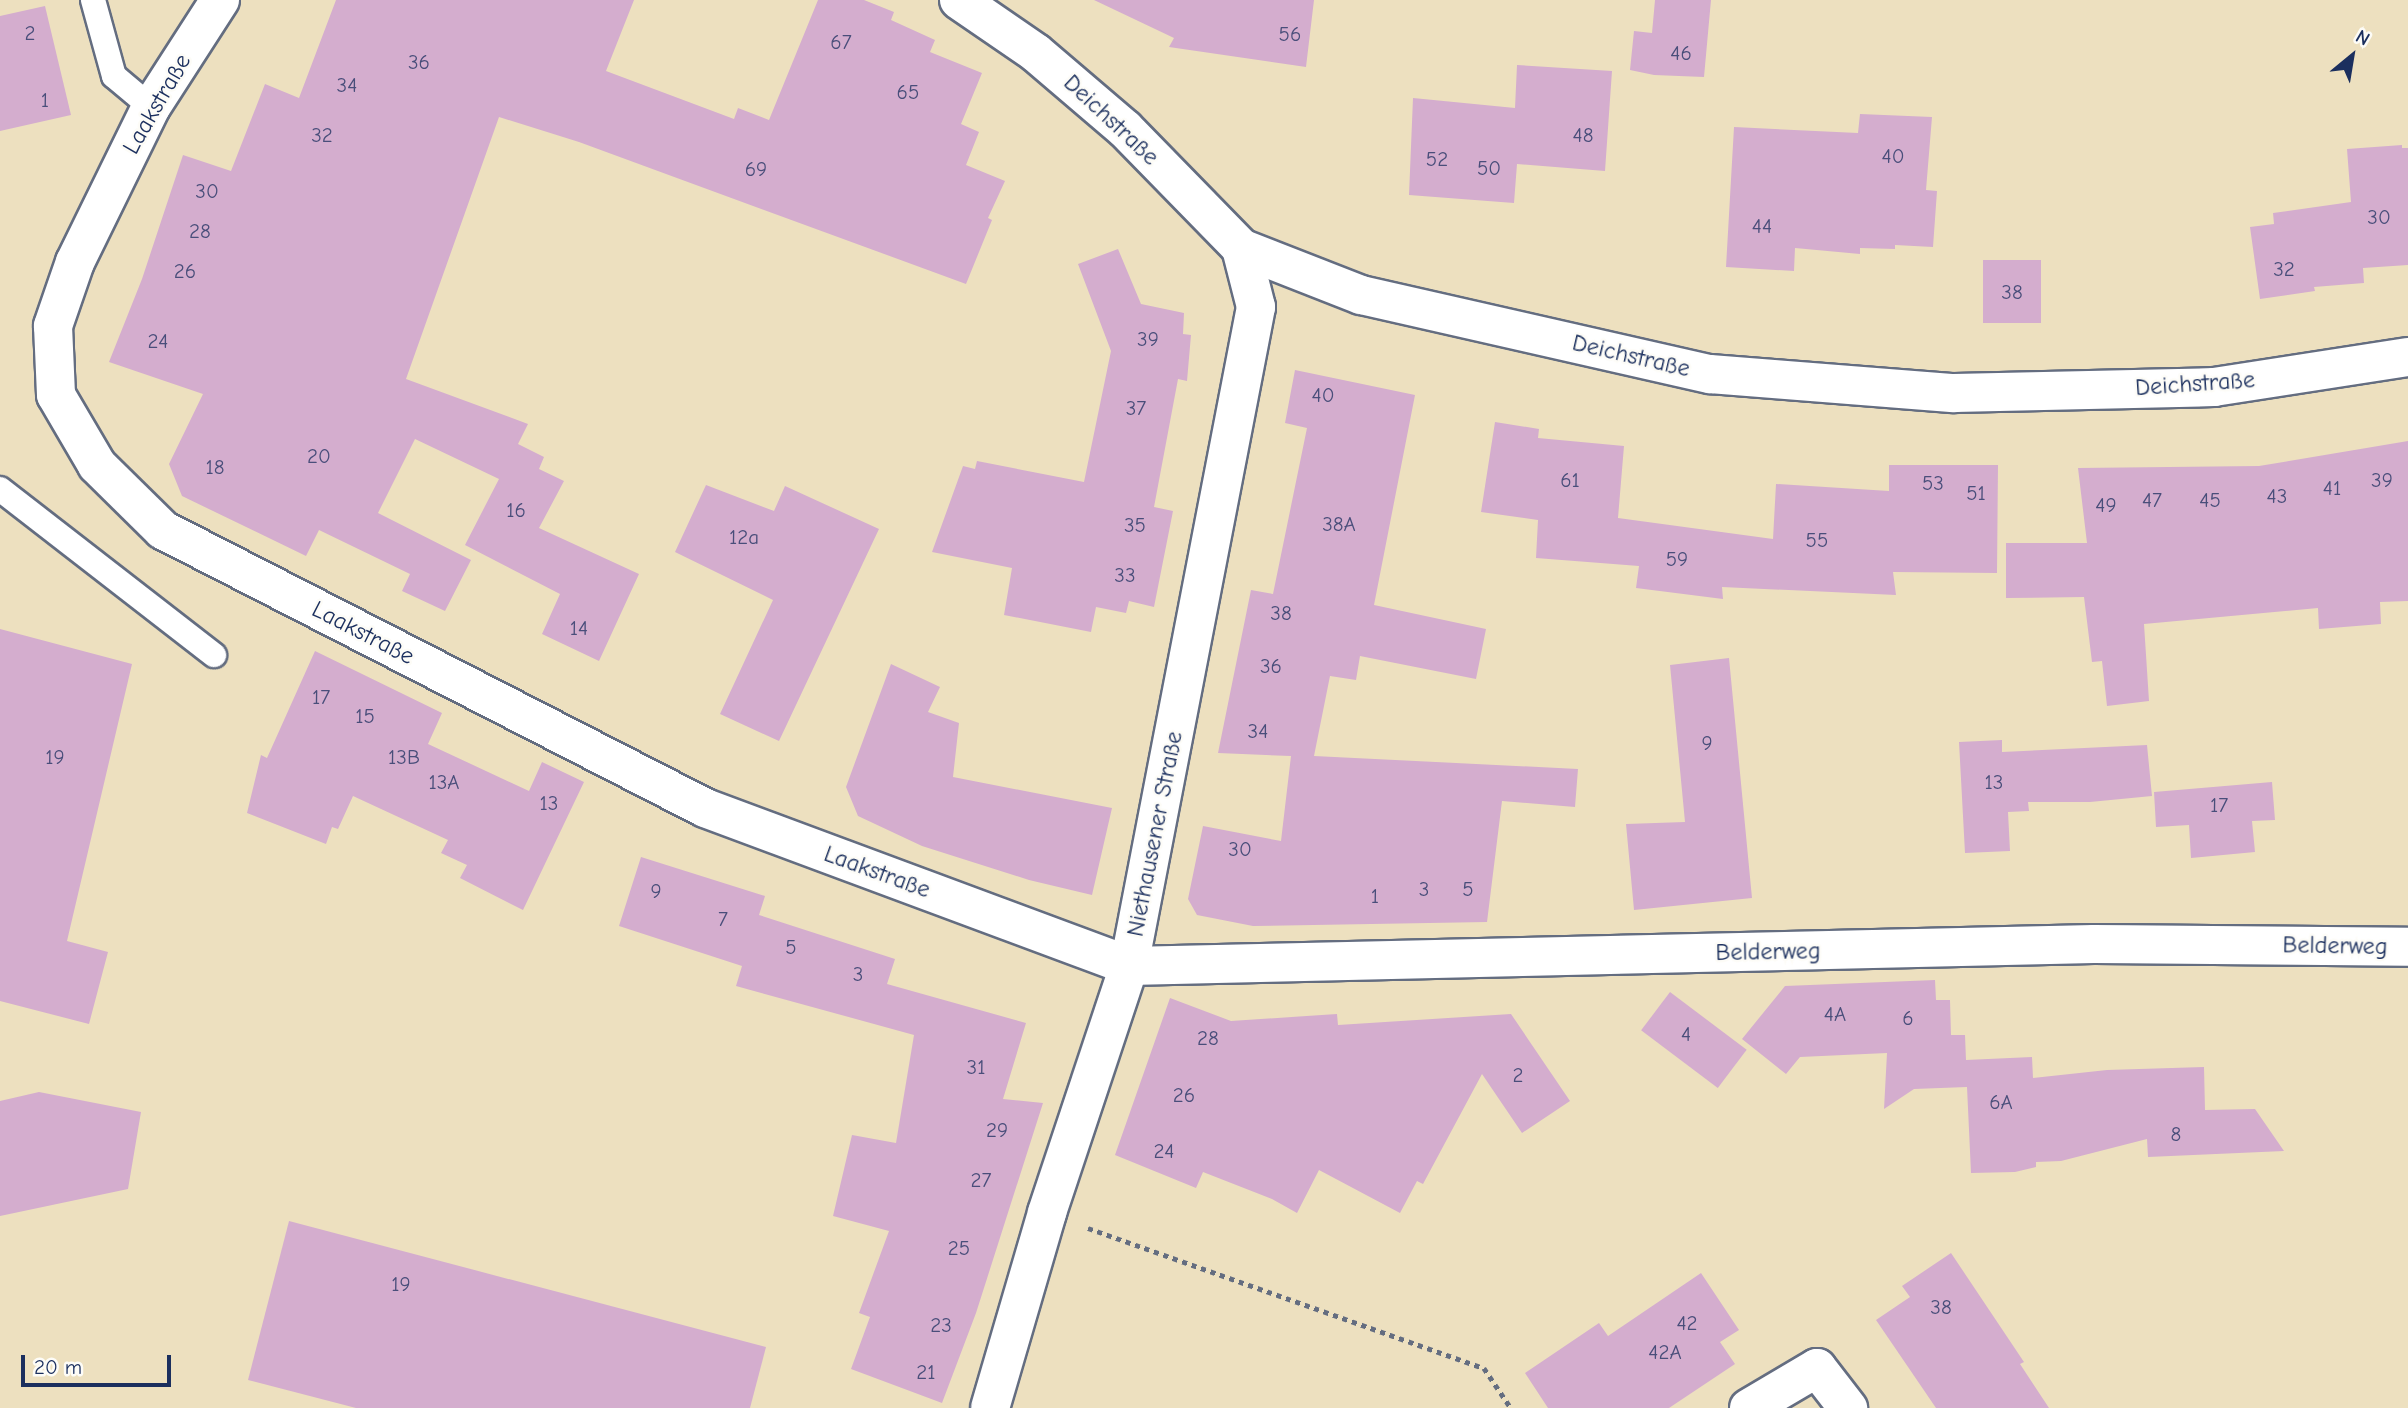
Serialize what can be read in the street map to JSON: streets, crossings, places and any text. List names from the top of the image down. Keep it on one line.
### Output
{"streets":{"street":["Laakstraße","Deichstraße","Niethausener Straße","Belderweg"]},"crossings":[["Laakstraße","Niethausener Straße"],["Laakstraße","Belderweg"],["Deichstraße","Niethausener Straße"],["Niethausener Straße","Belderweg"]],"house_numbers":["2","56","67","46","36","34","65","1","32","48","40","52","50","69","30","30","44","28","32","26","38","39","24","40","37","20","18","61","39","53","41","51","43","47","45","49","16","38A","35","12a","55","59","33","38","14","36","17","15","34","9","19","13B","13A","13","13","17","30","3","5","9","1","7","5","3","4A","6","4","28","31","2","26","6A","29","8","24","27","25","19","38","42","23","42A","21"],"scale_bar":"20 m","north":"top right"}
